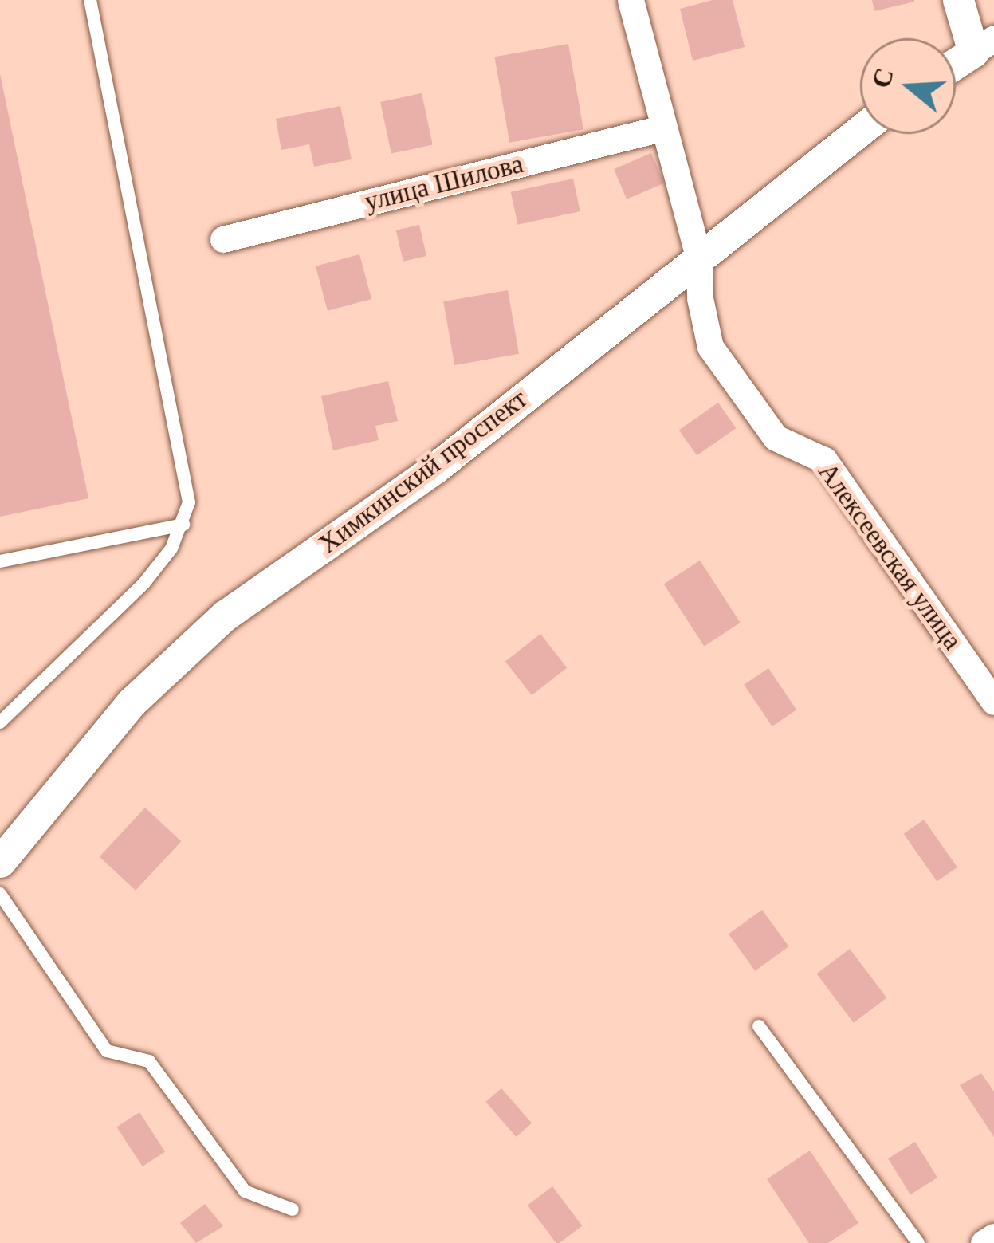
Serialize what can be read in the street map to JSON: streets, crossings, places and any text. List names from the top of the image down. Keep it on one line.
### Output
{"streets":{"street":["улица Шилова","Химкинский проспект","Алексеевская улица"]},"crossings":[["улица Шилова","Алексеевская улица"],["Химкинский проспект","Алексеевская улица"]],"north":"left"}
